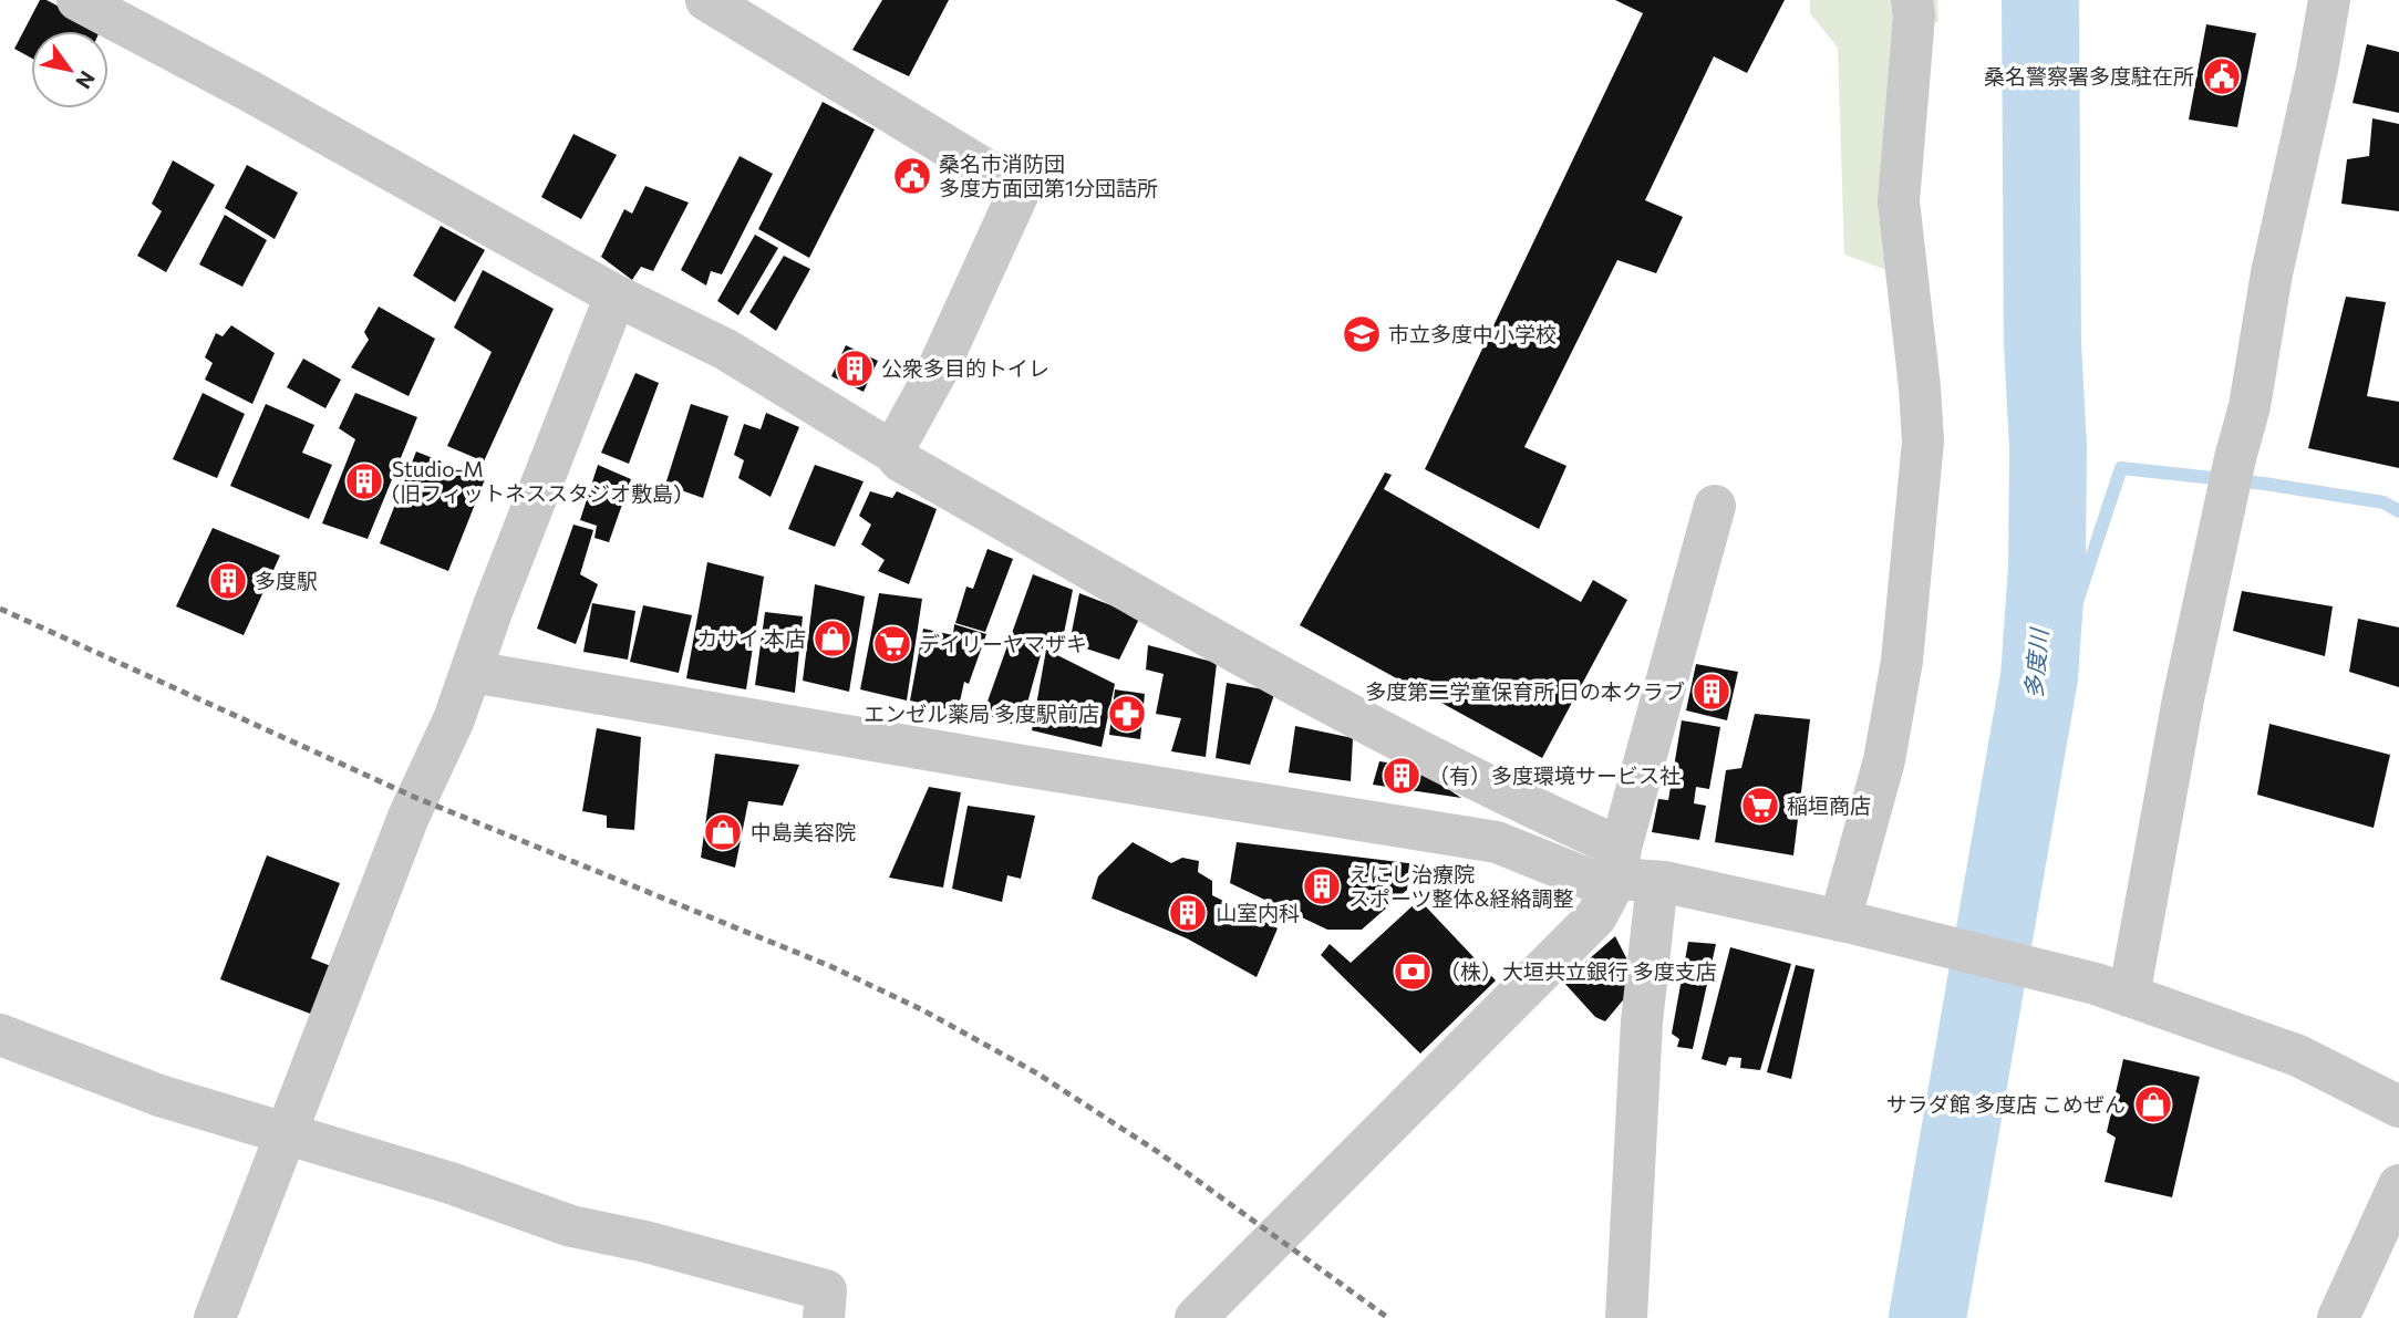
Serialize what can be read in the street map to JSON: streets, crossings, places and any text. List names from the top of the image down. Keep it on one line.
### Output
{"water":["多度川"],"places":{"public building":["桑名警察署多度駐在所","桑名市消防団 多度方面団第1分団詰所"],"school or university":["市立多度中小学校"],"building":["公衆多目的トイレ","Studio-M (旧フィットネススタジオ敷島)","多度駅","多度第二学童保育所 日の本クラブ","（有）多度環境サービス社","えにし治療院 スポーツ整体&経絡調整","山室内科"],"shop":["カサイ 本店","中島美容院","サラダ館 多度店 こめぜん"],"supermarket":["デイリーヤマザキ","稲垣商店"],"pharmacy":["エンゼル薬局 多度駅前店"],"bank":["（株）大垣共立銀行 多度支店"]},"north":"bottom right"}
